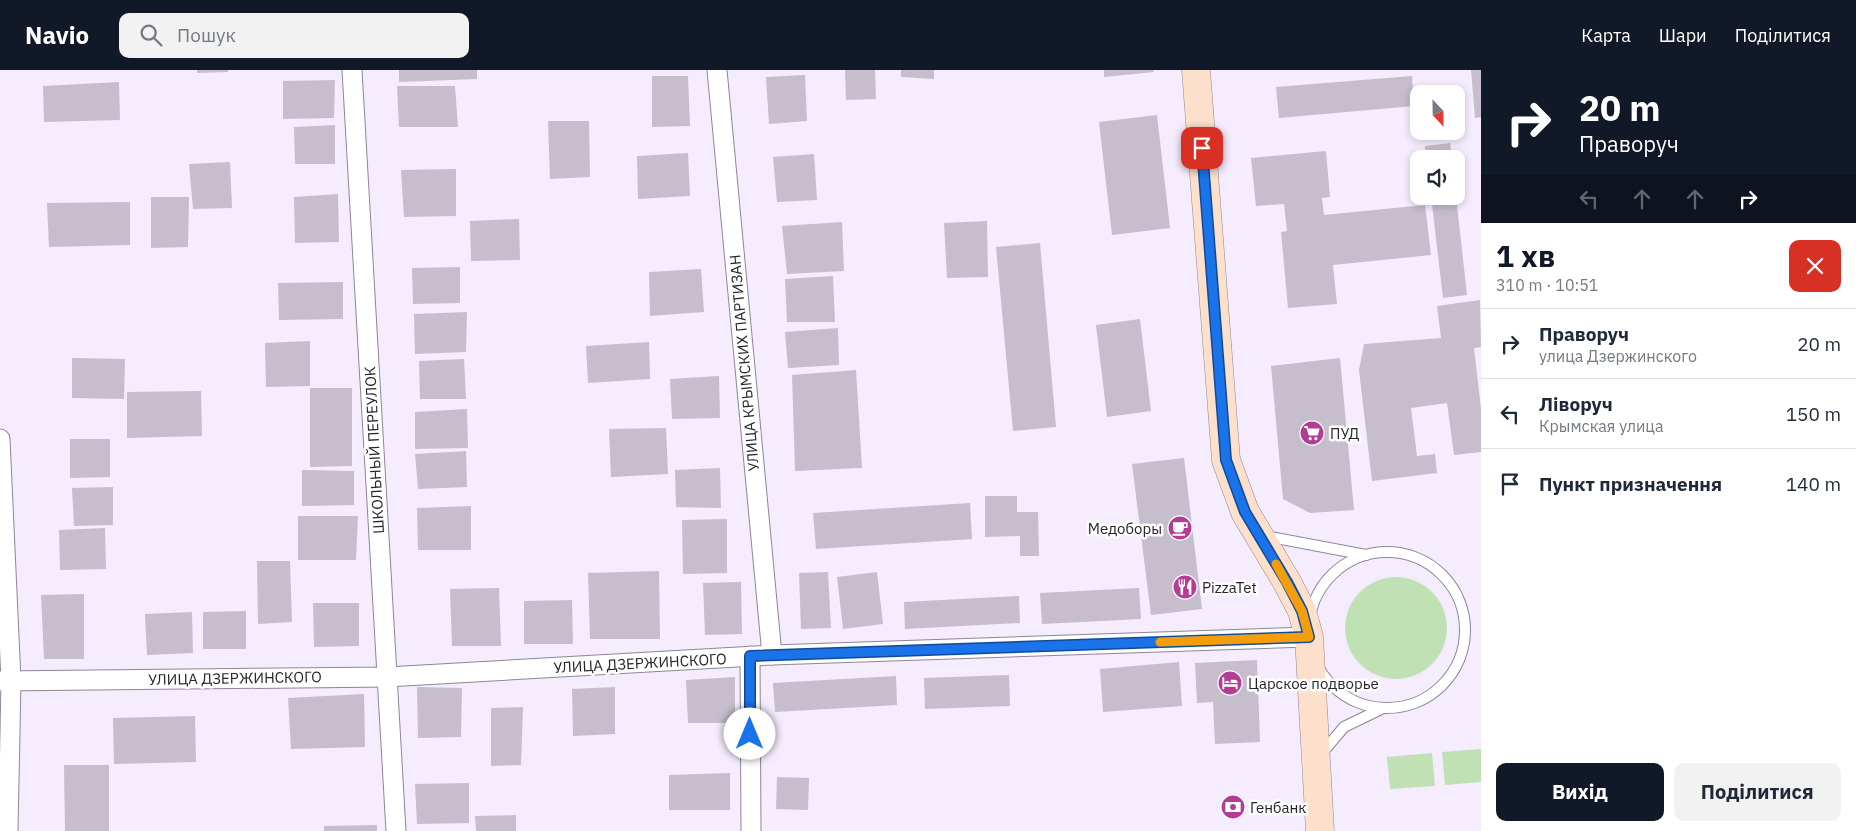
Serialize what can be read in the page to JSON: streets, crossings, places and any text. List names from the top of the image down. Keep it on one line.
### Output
{"streets":{"street":["УЛИЦА КРЫМСКИХ ПАРТИЗАН","ШКОЛЬНЫЙ ПЕРЕУЛОК","УЛИЦА ДЗЕРЖИНСКОГО"]},"crossings":[["УЛИЦА КРЫМСКИХ ПАРТИЗАН","УЛИЦА ДЗЕРЖИНСКОГО"],["ШКОЛЬНЫЙ ПЕРЕУЛОК","УЛИЦА ДЗЕРЖИНСКОГО"]],"places":{"supermarket":["ПУД"],"cafe":["Медоборы"],"restaurant":["PizzaTet"],"hotel":["Царское подворье"],"bank":["Генбанк"]},"north":"bottom","page":{"header":"Navio","search":"Пошук","nav":["Карта","Шари","Поділитися"],"turn":["20 m","Праворуч"],"heading":["1 хв","310 m · 10:51"],"list":[{"name":"Праворуч","note":"улица Дзержинского","value":"20 m"},{"name":"Ліворуч","note":"Крымская улица","value":"150 m"},{"name":"Пункт призначення","value":"140 m"}],"buttons":["Вихід","Поділитися"]}}
